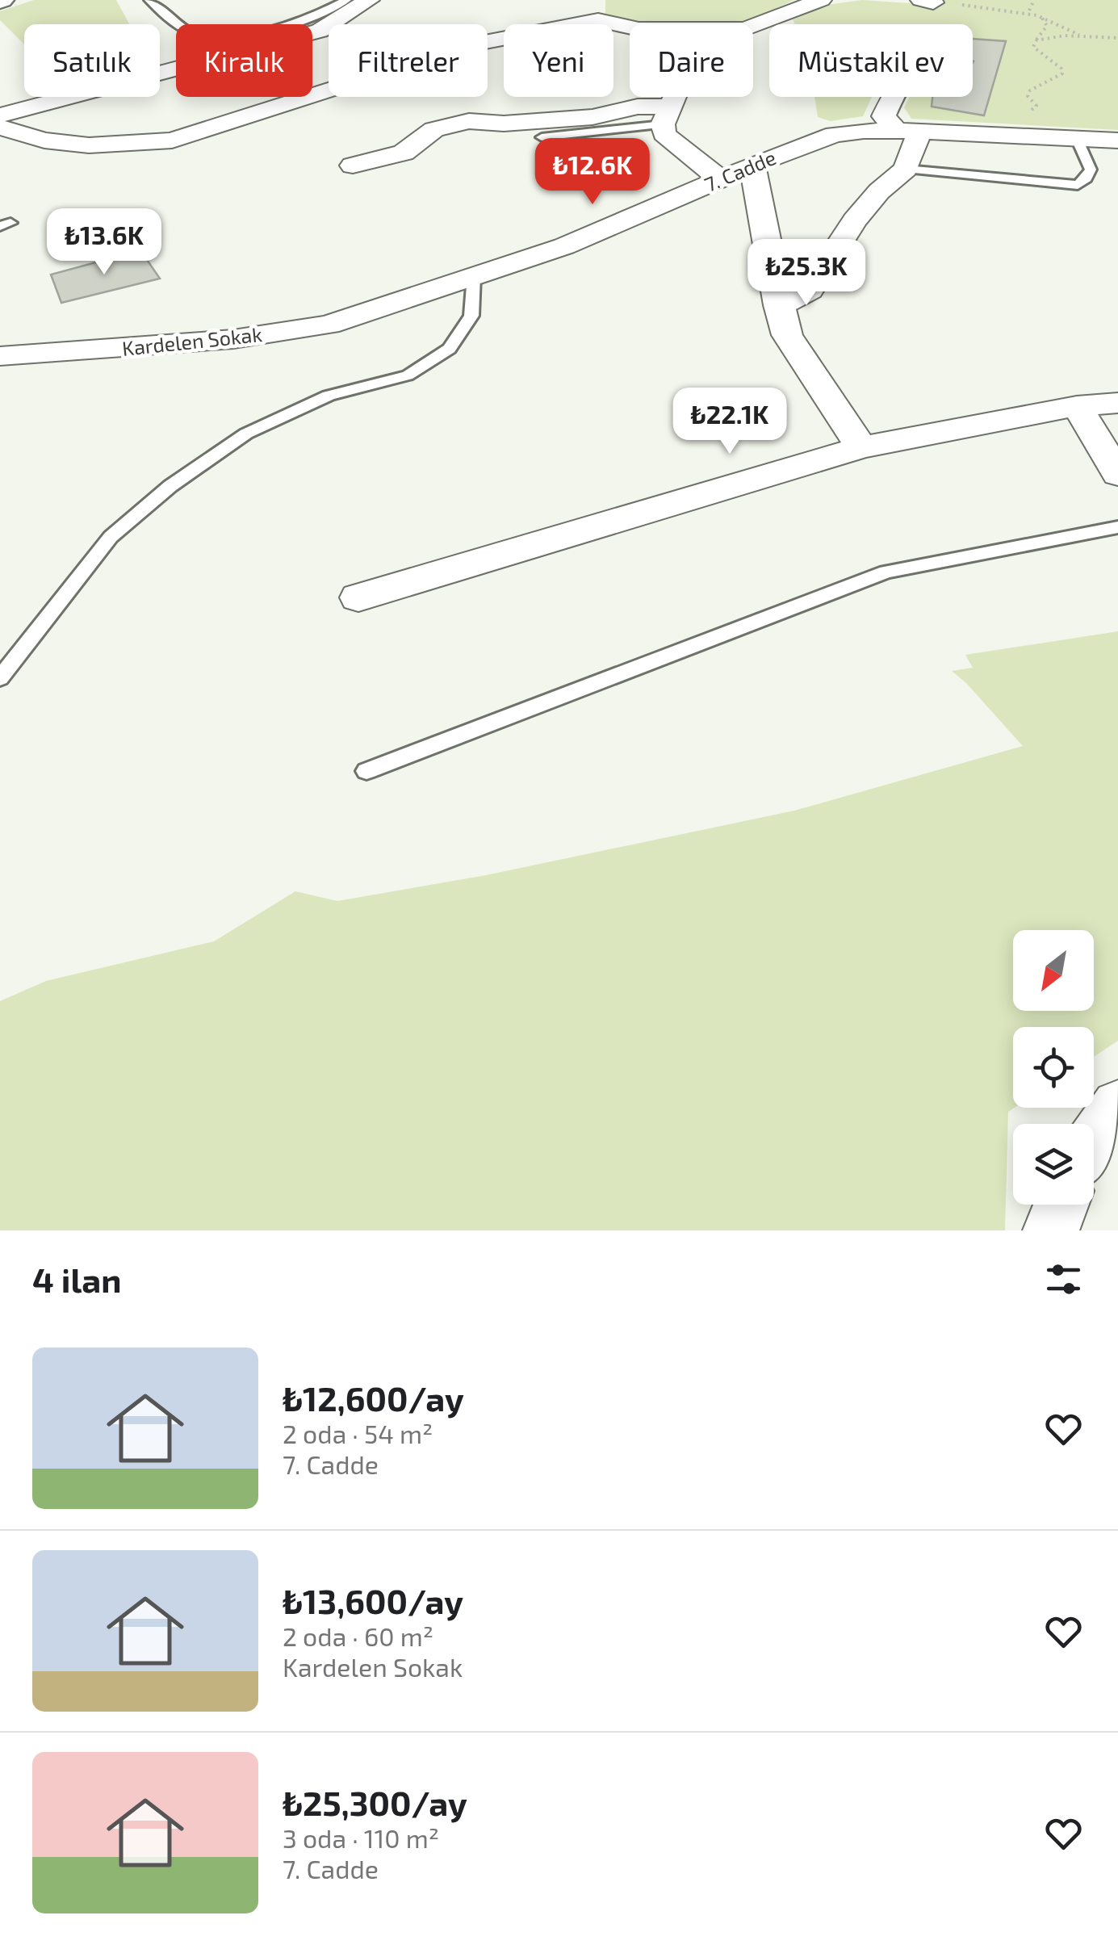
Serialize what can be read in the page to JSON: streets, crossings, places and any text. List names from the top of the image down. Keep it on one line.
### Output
{"streets":{"street":["7. Cadde","Kardelen Sokak"]},"crossings":[["7. Cadde","Kardelen Sokak"]],"north":"bottom left","page":{"chip":["Satılık","Kiralık","Filtreler","Yeni","Daire","Müstakil ev"],"price":["₺12.6K","₺13.6K","₺25.3K","₺22.1K"],"heading":"4 ilan","list":[{"name":"₺12,600/ay","note":"2 oda · 54 m² · 7. Cadde"},{"name":"₺13,600/ay","note":"2 oda · 60 m² · Kardelen Sokak"},{"name":"₺25,300/ay","note":"3 oda · 110 m² · 7. Cadde"}]}}
